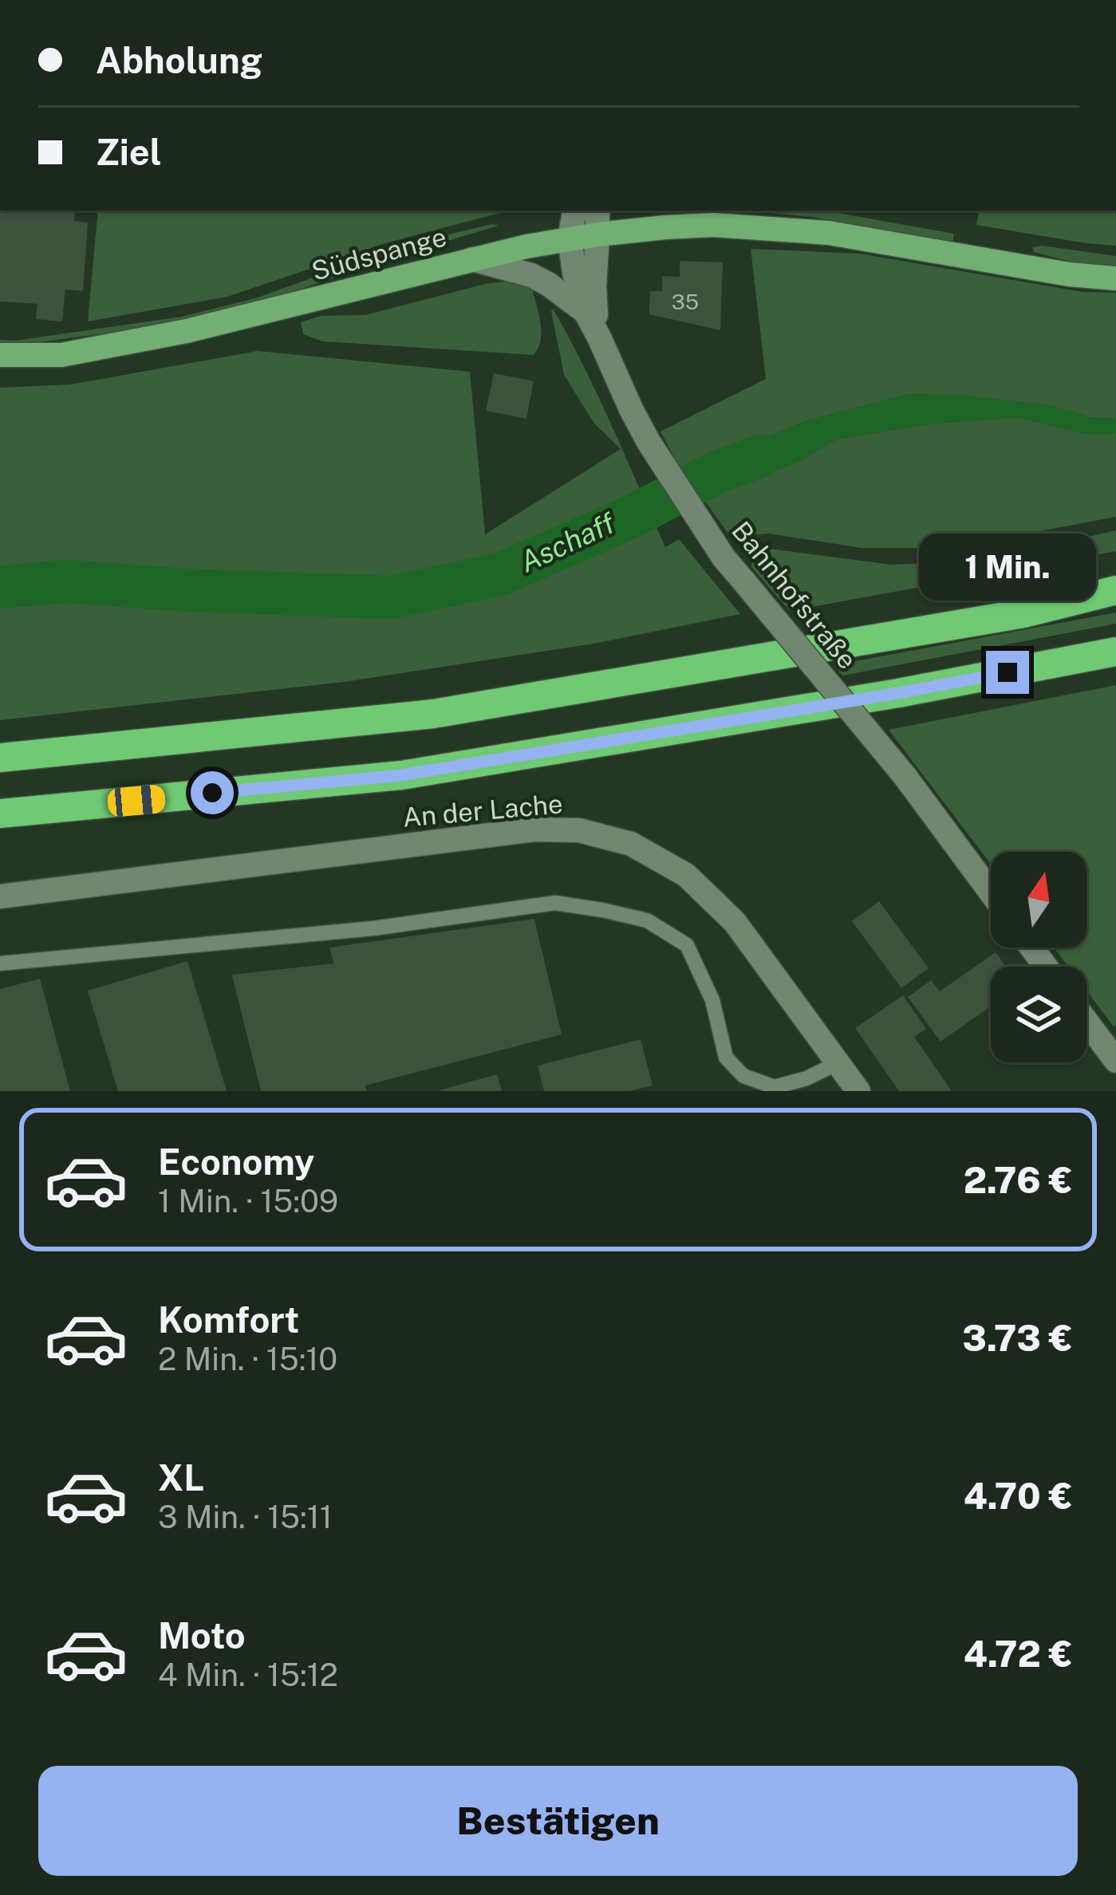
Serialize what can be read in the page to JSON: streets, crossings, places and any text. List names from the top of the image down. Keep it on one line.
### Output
{"streets":{"main road":["Südspange"],"street":["Bahnhofstraße","An der Lache"]},"crossings":[["Südspange","Bahnhofstraße"]],"water":["Aschaff"],"house_numbers":["35"],"north":"top","page":{"banner":["Abholung","Ziel"],"bubble":"1 Min.","list":[{"name":"Economy","note":"1 Min. · 15:09","value":"2.76 €"},{"name":"Komfort","note":"2 Min. · 15:10","value":"3.73 €"},{"name":"XL","note":"3 Min. · 15:11","value":"4.70 €"},{"name":"Moto","note":"4 Min. · 15:12","value":"4.72 €"}],"buttons":"Bestätigen"}}
